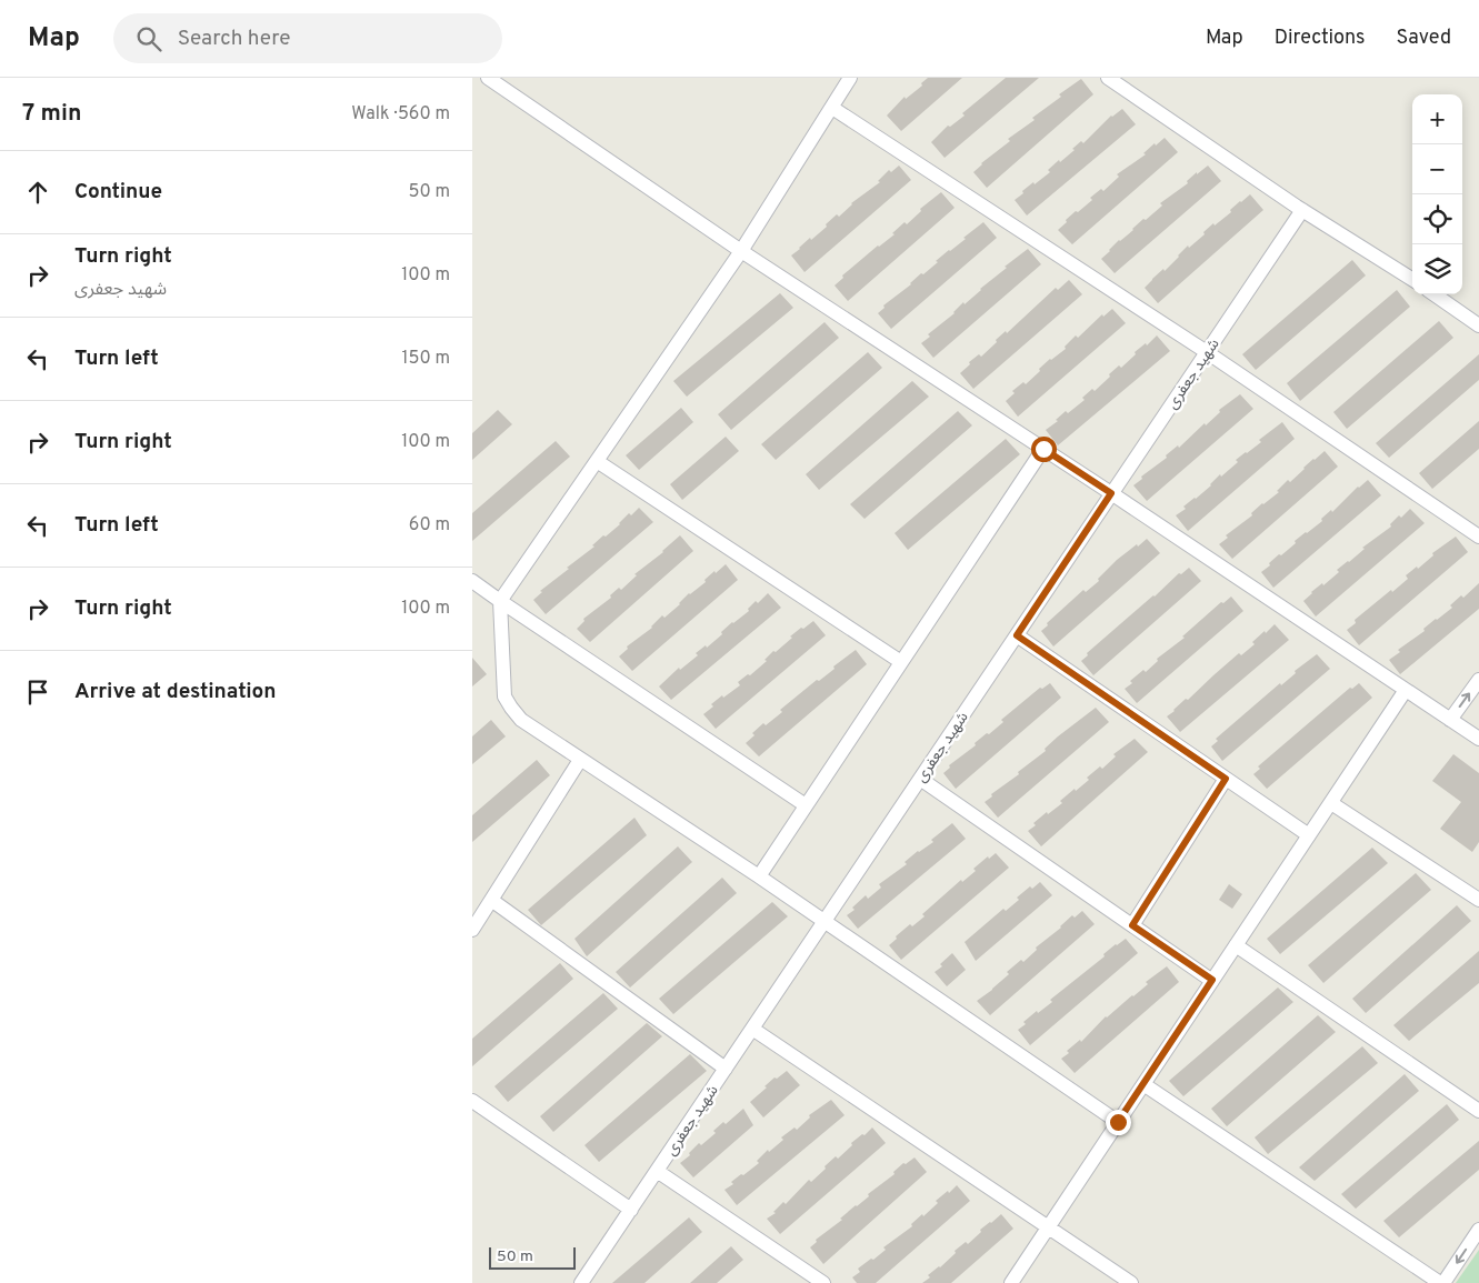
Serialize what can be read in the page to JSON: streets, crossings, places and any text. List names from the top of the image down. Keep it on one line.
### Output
{"streets":{"street":["شهید جعفری"]},"scale_bar":"50 m","page":{"header":"Map","search":"Search here","nav":["Map","Directions","Saved"],"heading":["7 min","Walk · 560 m"],"map_buttons":["+","−"],"list":[["Continue","50 m"],["Turn right","شهید جعفری","100 m"],["Turn left","150 m"],["Turn right","100 m"],["Turn left","60 m"],["Turn right","100 m"],"Arrive at destination"],"scale":"50 m"}}
